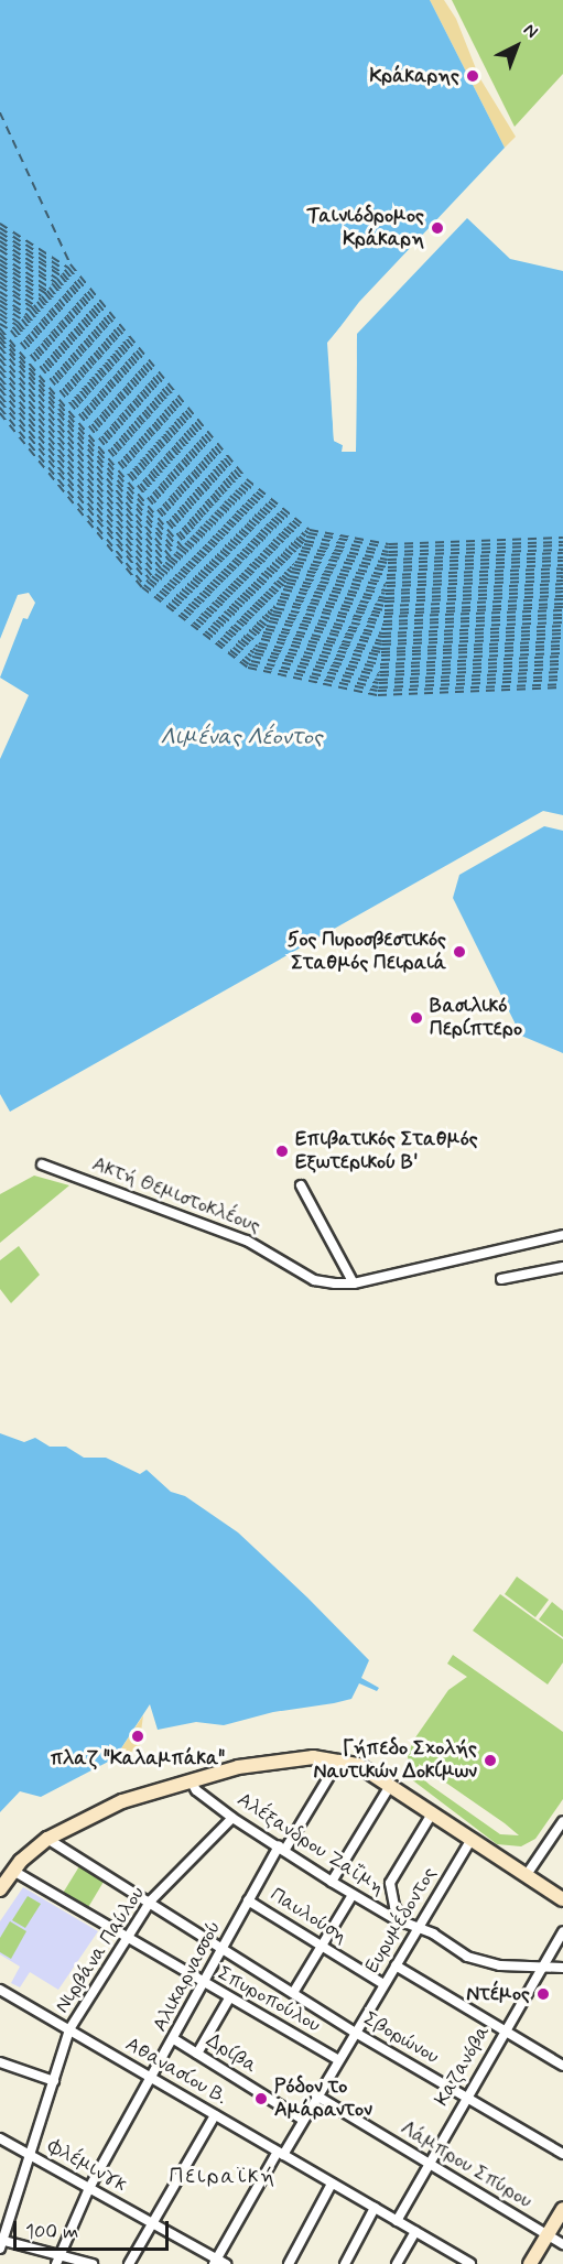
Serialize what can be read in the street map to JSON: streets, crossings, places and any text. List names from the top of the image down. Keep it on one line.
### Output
{"streets":{"street":["Ακτή Θεμιστοκλέους","Αλέξανδρου Ζαΐμη","Παυλούση","Ευρυμέδοντος","Νιρβάνα Παύλου","Αλικαρνασσού","Σπυροπούλου","Σβορώνου","Δρίβα","Καζανόβα","Αθανασίου Β.","Λάμπρου Σπύρου","Φλέμινγκ"]},"crossings":[["Αλέξανδρου Ζαΐμη","Ευρυμέδοντος"],["Αλέξανδρου Ζαΐμη","Νιρβάνα Παύλου"],["Αλέξανδρου Ζαΐμη","Αλικαρνασσού"],["Αλέξανδρου Ζαΐμη","Καζανόβα"],["Παυλούση","Ευρυμέδοντος"],["Παυλούση","Αλικαρνασσού"],["Ευρυμέδοντος","Σπυροπούλου"],["Ευρυμέδοντος","Σβορώνου"],["Ευρυμέδοντος","Δρίβα"],["Ευρυμέδοντος","Αθανασίου Β."],["Ευρυμέδοντος","Λάμπρου Σπύρου"],["Ευρυμέδοντος","Φλέμινγκ"],["Νιρβάνα Παύλου","Σπυροπούλου"],["Νιρβάνα Παύλου","Σβορώνου"],["Νιρβάνα Παύλου","Αθανασίου Β."],["Νιρβάνα Παύλου","Φλέμινγκ"],["Αλικαρνασσού","Σπυροπούλου"],["Αλικαρνασσού","Σβορώνου"],["Αλικαρνασσού","Δρίβα"],["Αλικαρνασσού","Αθανασίου Β."],["Αλικαρνασσού","Φλέμινγκ"],["Σβορώνου","Καζανόβα"],["Καζανόβα","Αθανασίου Β."],["Καζανόβα","Λάμπρου Σπύρου"]],"districts":["Πειραϊκή"],"water":["Λιμένας Λέοντος"],"places":["Κράκαρης","Ταινιόδρομος Κράκαρη","5ος Πυροσβεστικός Σταθμός Πειραιά","Βασιλικό Περίπτερο","Επιβατικός Σταθμός Εξωτερικού Β'","πλαζ \"Καλαμπάκα\"","Γήπεδο Σχολής Ναυτικών Δοκίμων","Ντέμος","Ρόδον το Αμάραντον"],"scale_bar":"100 m","north":"top right"}
